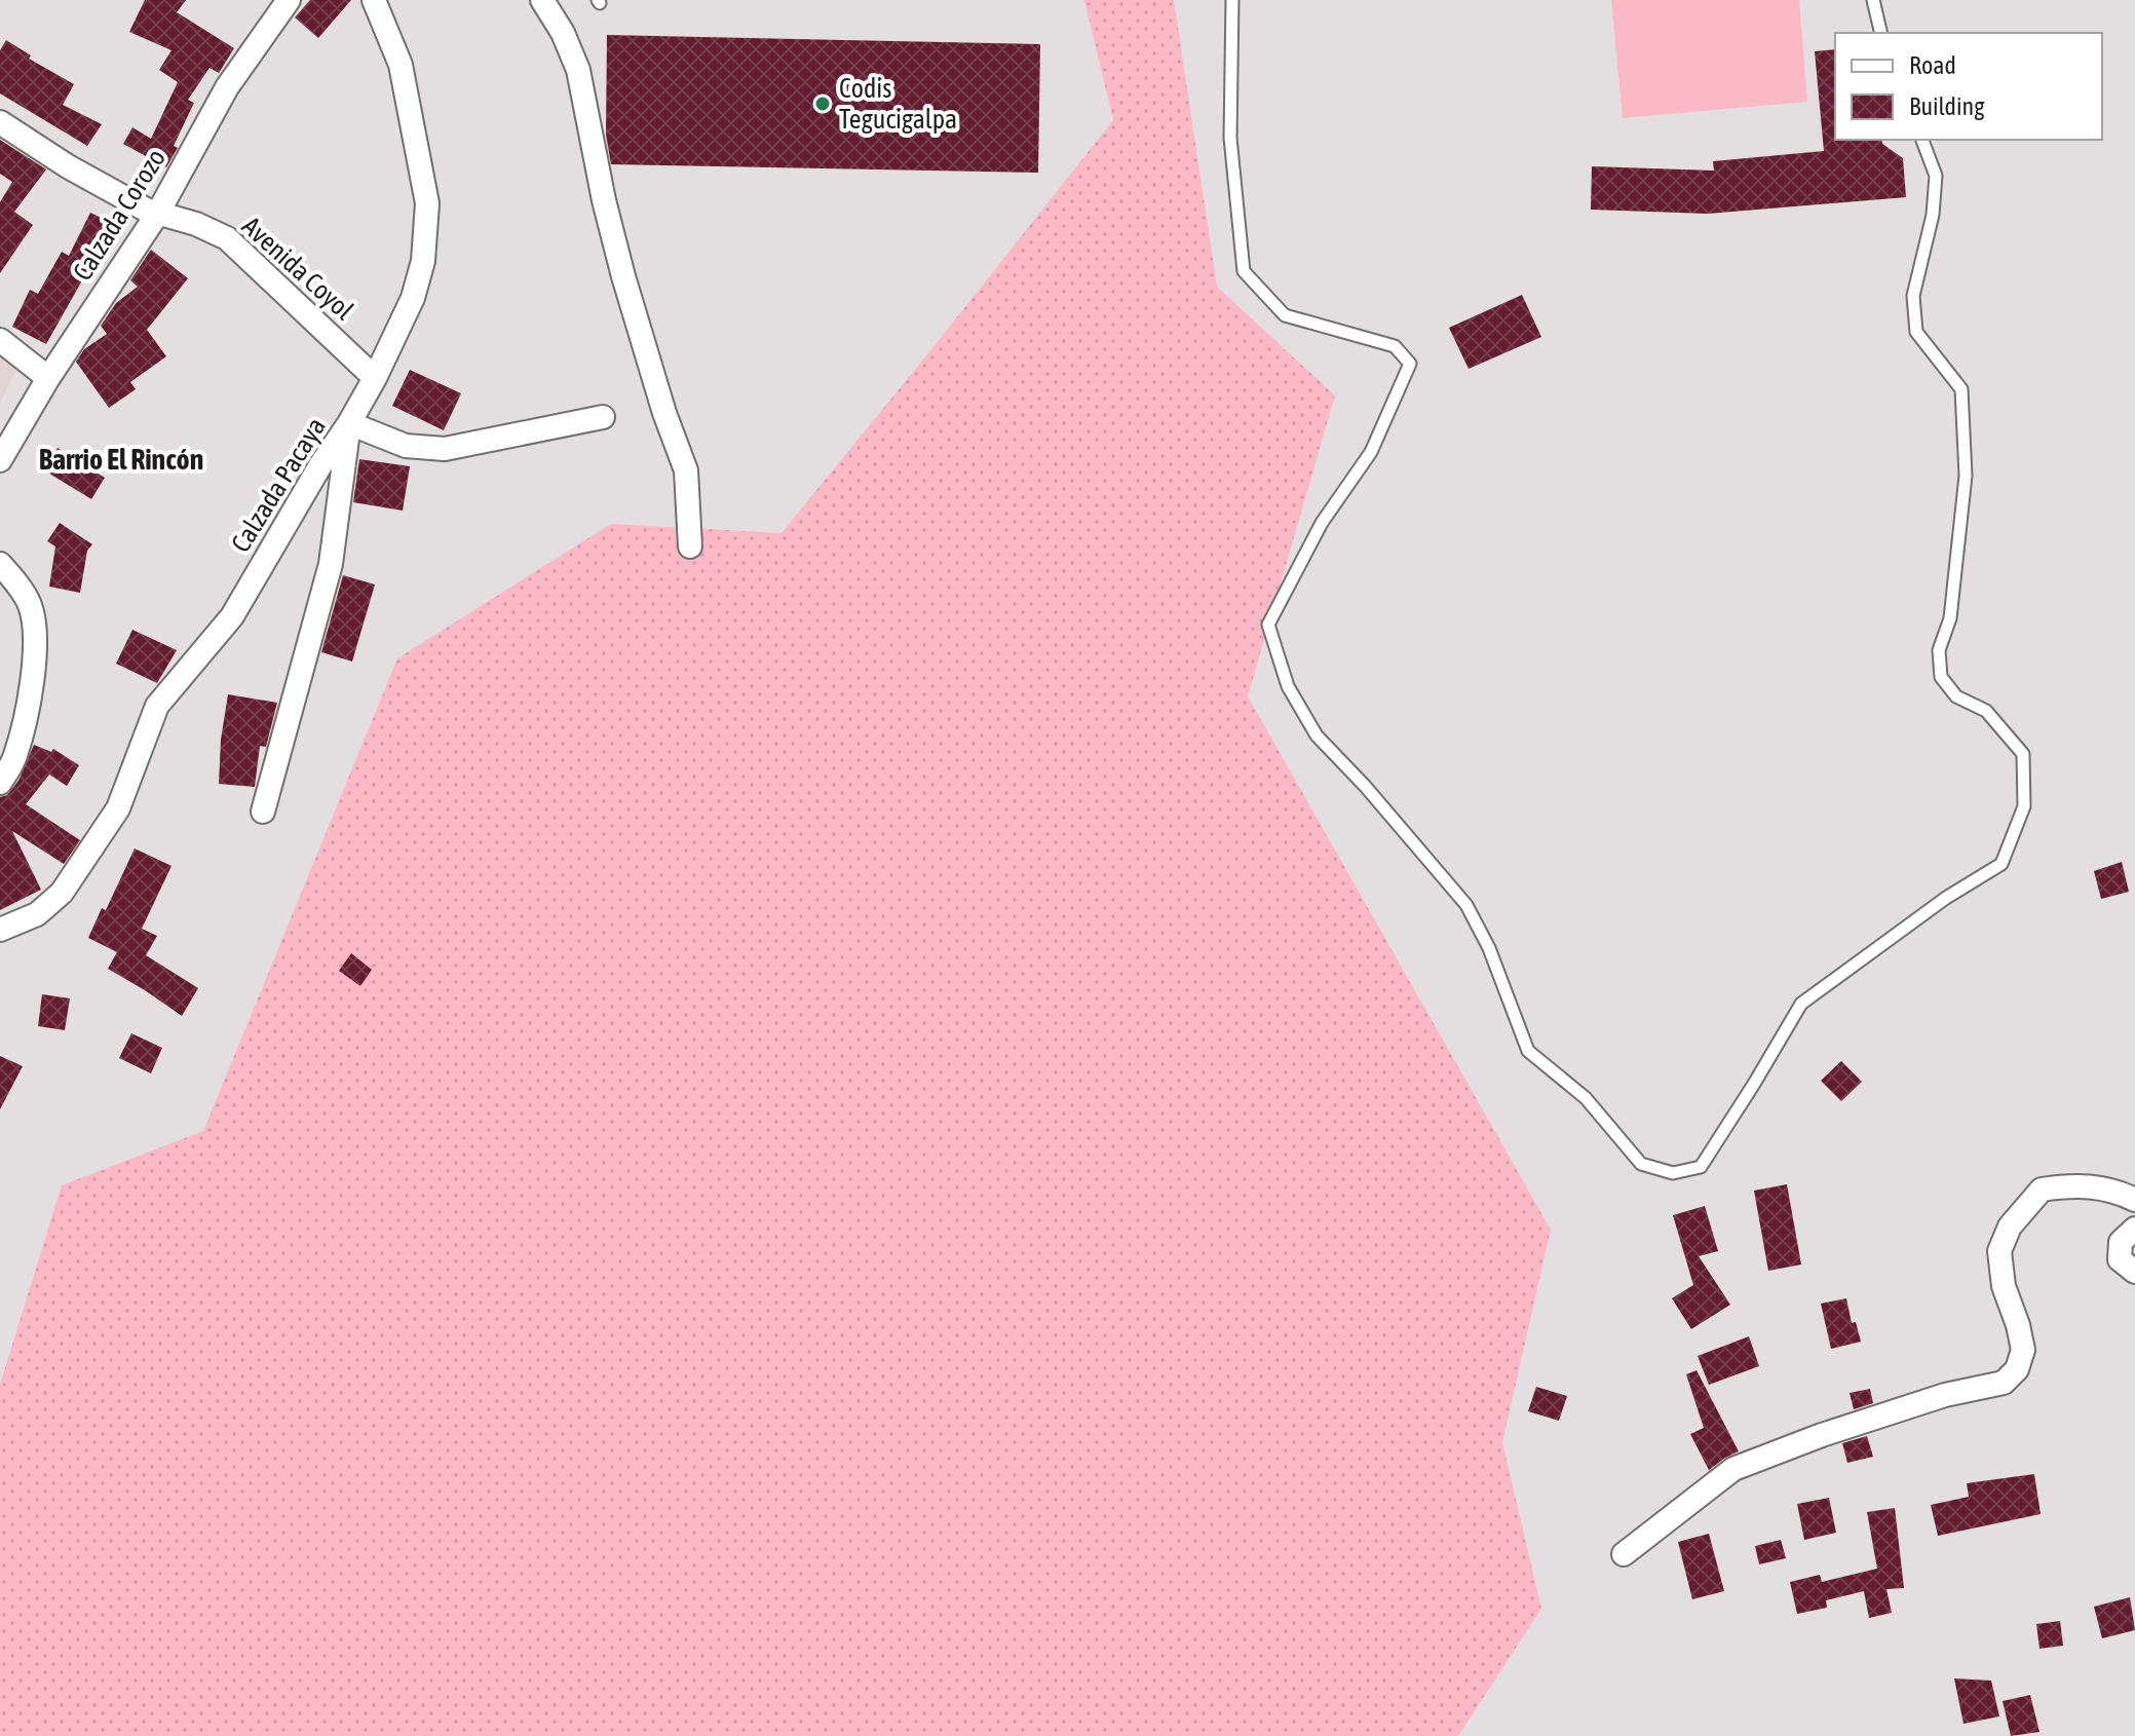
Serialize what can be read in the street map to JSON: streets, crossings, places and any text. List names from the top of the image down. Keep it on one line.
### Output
{"streets":{"street":["Calzada Corozo","Avenida Coyol","Calzada Pacaya"]},"crossings":[["Calzada Corozo","Avenida Coyol"],["Avenida Coyol","Calzada Pacaya"]],"districts":["Barrio El Rincón"],"places":["Codis Tegucigalpa"],"legend":["Road","Building"]}
